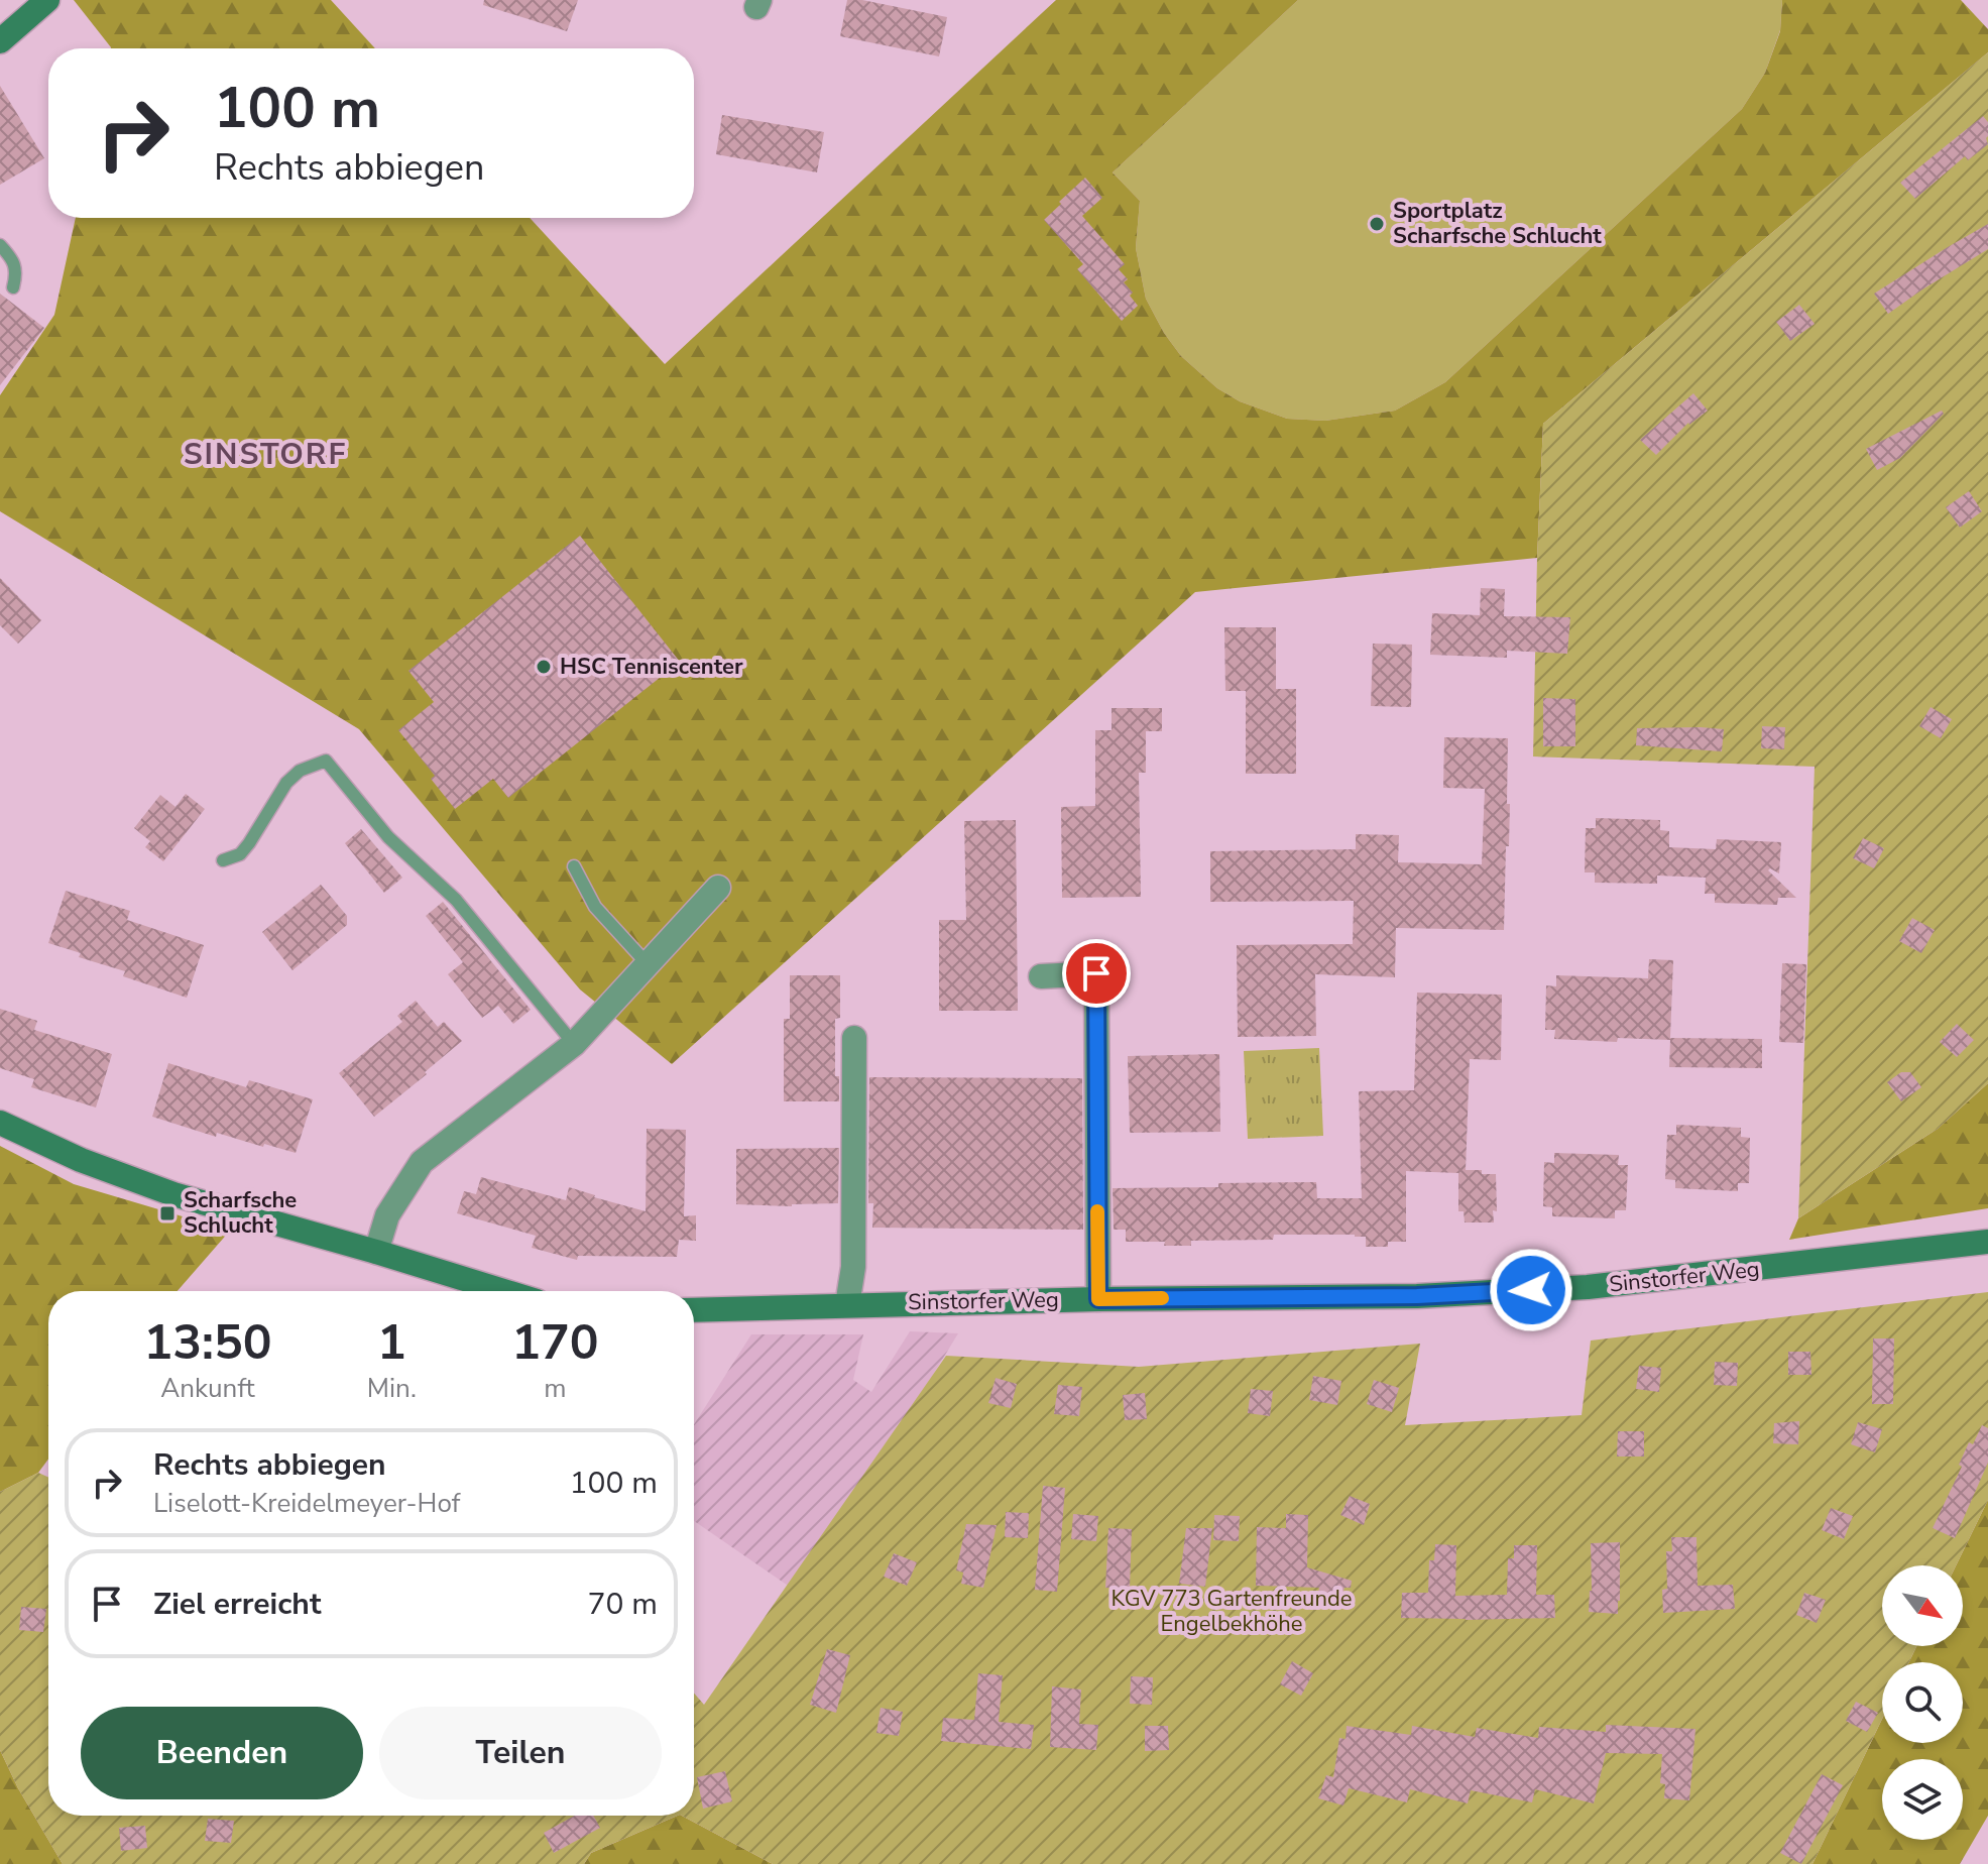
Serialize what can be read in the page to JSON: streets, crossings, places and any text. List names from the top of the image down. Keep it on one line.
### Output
{"streets":{"street":["Sinstorfer Weg"]},"districts":["SINSTORF"],"parks":["KGV 773 Gartenfreunde Engelbekhöhe"],"places":{"other":["Sportplatz Scharfsche Schlucht","HSC Tenniscenter"],"transit":["Scharfsche Schlucht"]},"north":"bottom right","page":{"turn":["100 m","Rechts abbiegen"],"eta":["13:50","Ankunft","1","Min.","170","m"],"list":[{"name":"Rechts abbiegen","note":"Liselott-Kreidelmeyer-Hof","value":"100 m"},{"name":"Ziel erreicht","value":"70 m"}],"buttons":["Beenden","Teilen"]}}
